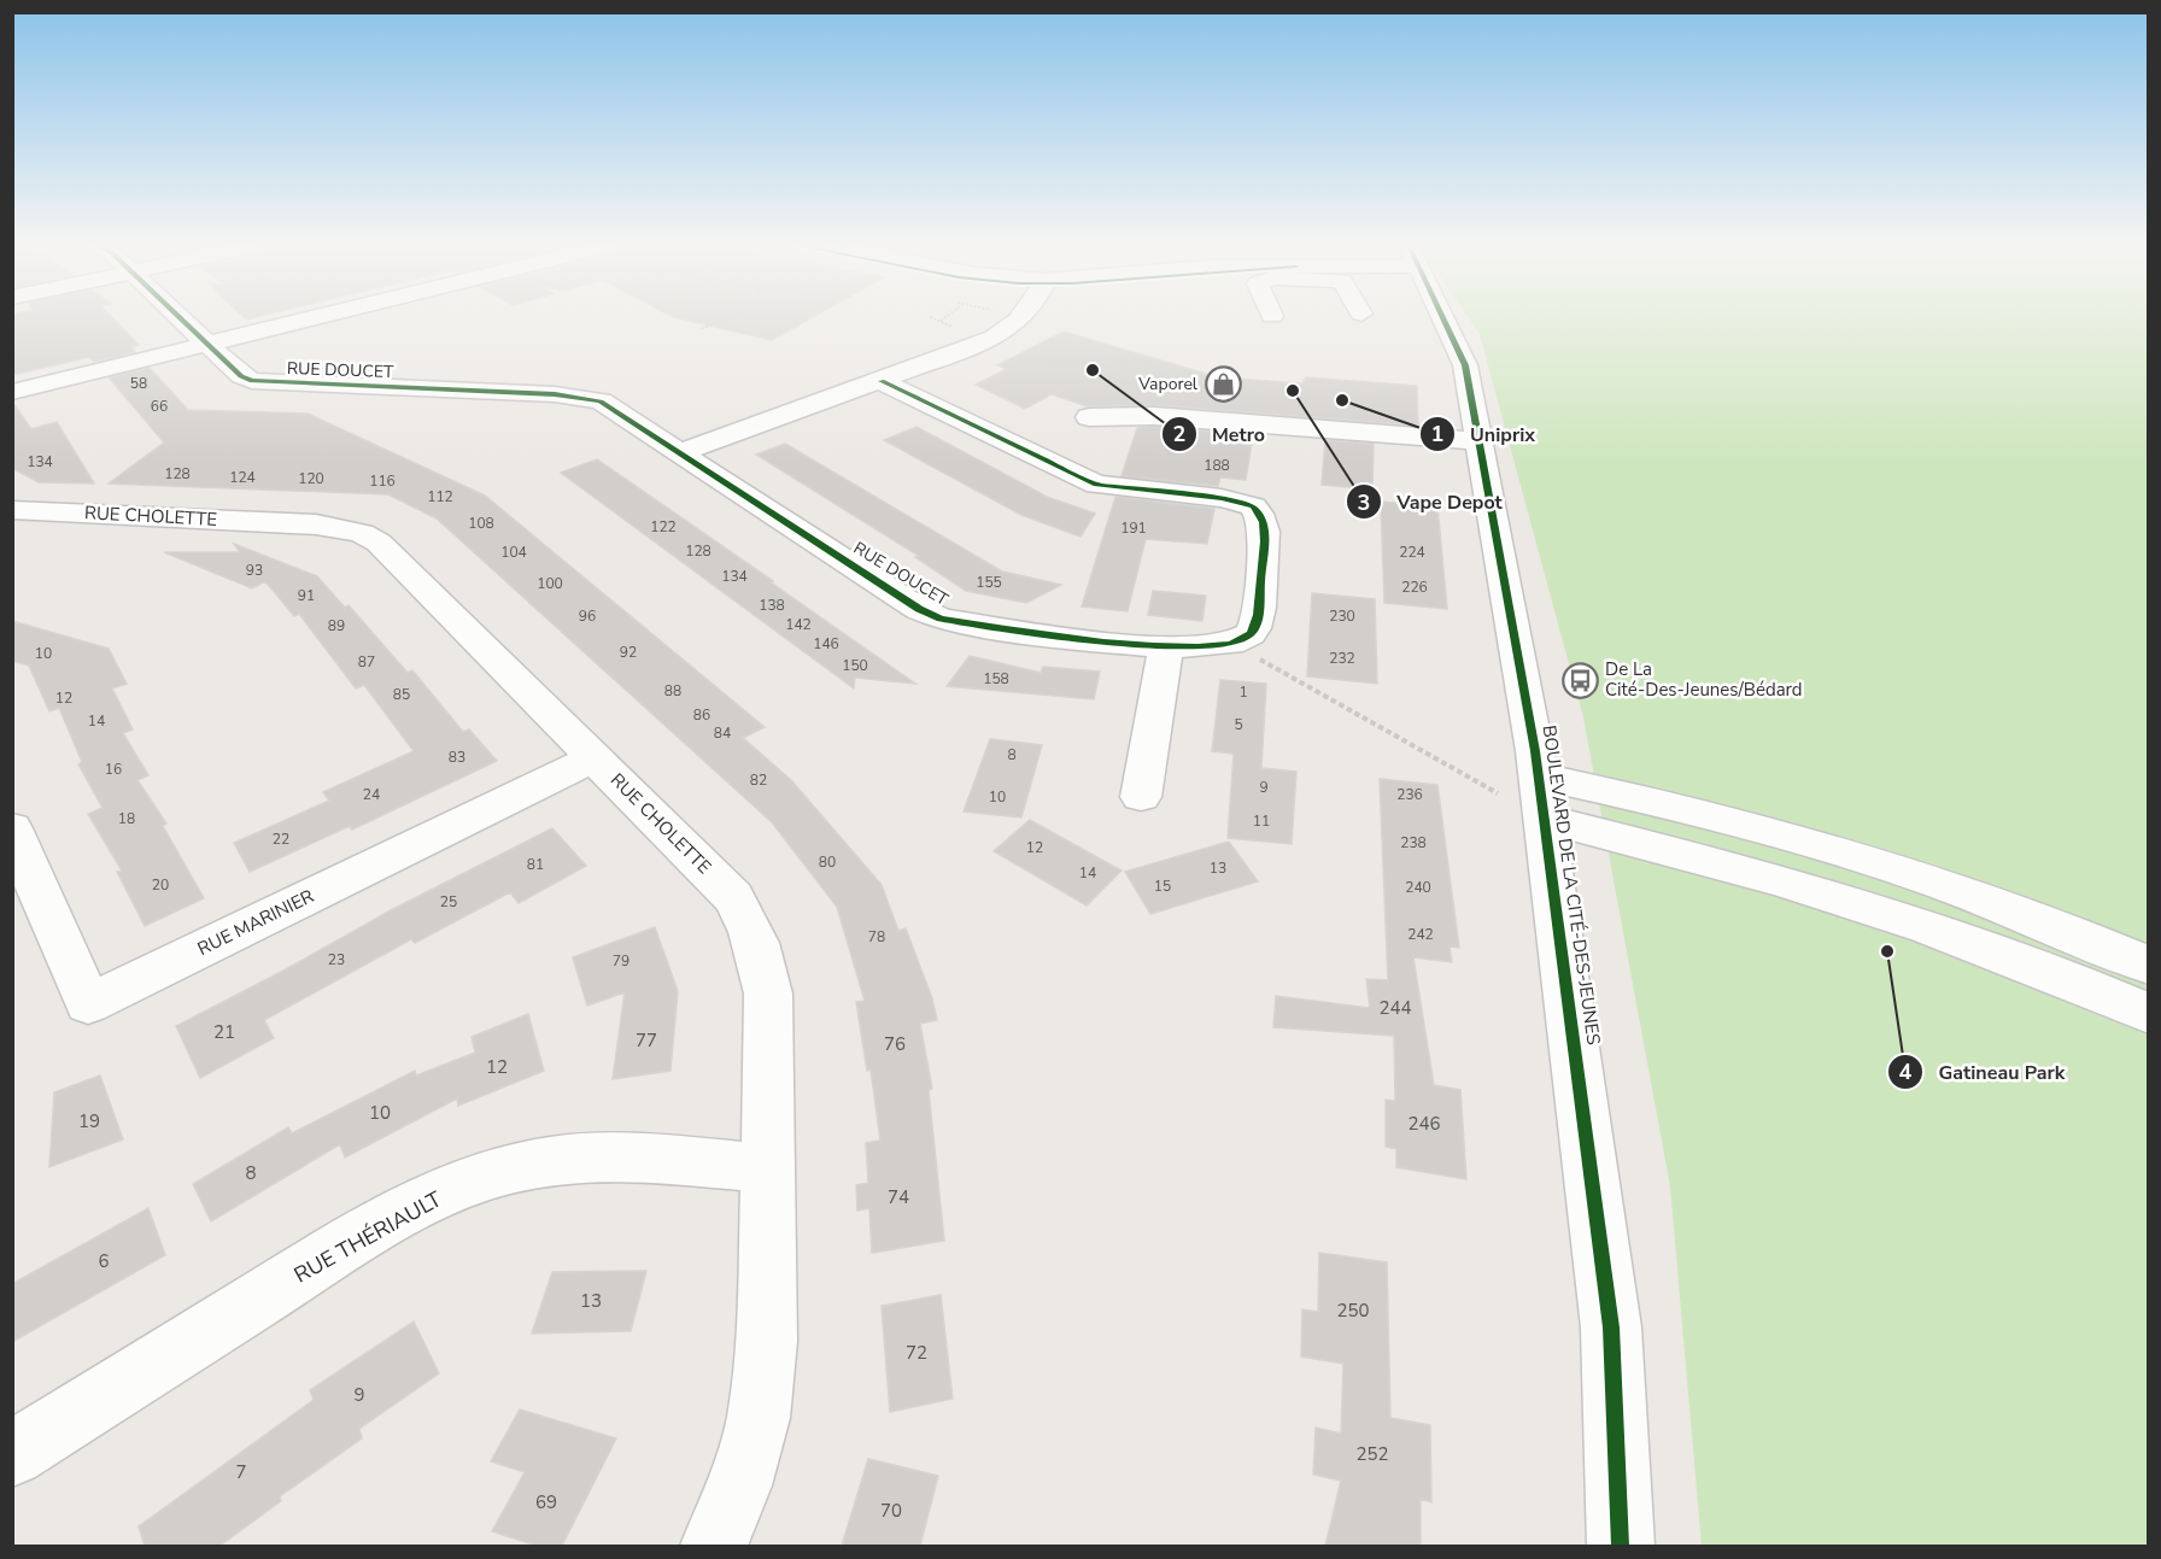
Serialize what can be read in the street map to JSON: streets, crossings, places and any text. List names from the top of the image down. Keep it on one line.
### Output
{"streets":{"street":["RUE DOUCET","RUE CHOLETTE","BOULEVARD DE LA CITÉ-DES-JEUNES","RUE MARINIER","RUE THÉRIAULT"]},"crossings":[["RUE CHOLETTE","RUE MARINIER"],["RUE CHOLETTE","RUE THÉRIAULT"]],"places":{"other":["Metro","Vape Depot","Uniprix","Gatineau Park"],"shop":["Vaporel"],"bus stop":["De La Cité-Des-Jeunes/Bédard"]},"house_numbers":["58","66","134","188","128","124","120","116","112","108","122","191","128","104","224","93","134","155","100","226","91","138","96","230","142","89","146","92","10","232","87","150","158","88","1","85","12","86","14","5","84","8","83","16","82","9","24","236","10","18","11","22","238","12","80","81","13","14","20","15","240","25","242","78","23","79","244","21","77","76","12","10","19","246","8","74","6","13","250","72","9","252","7","69","70"]}
